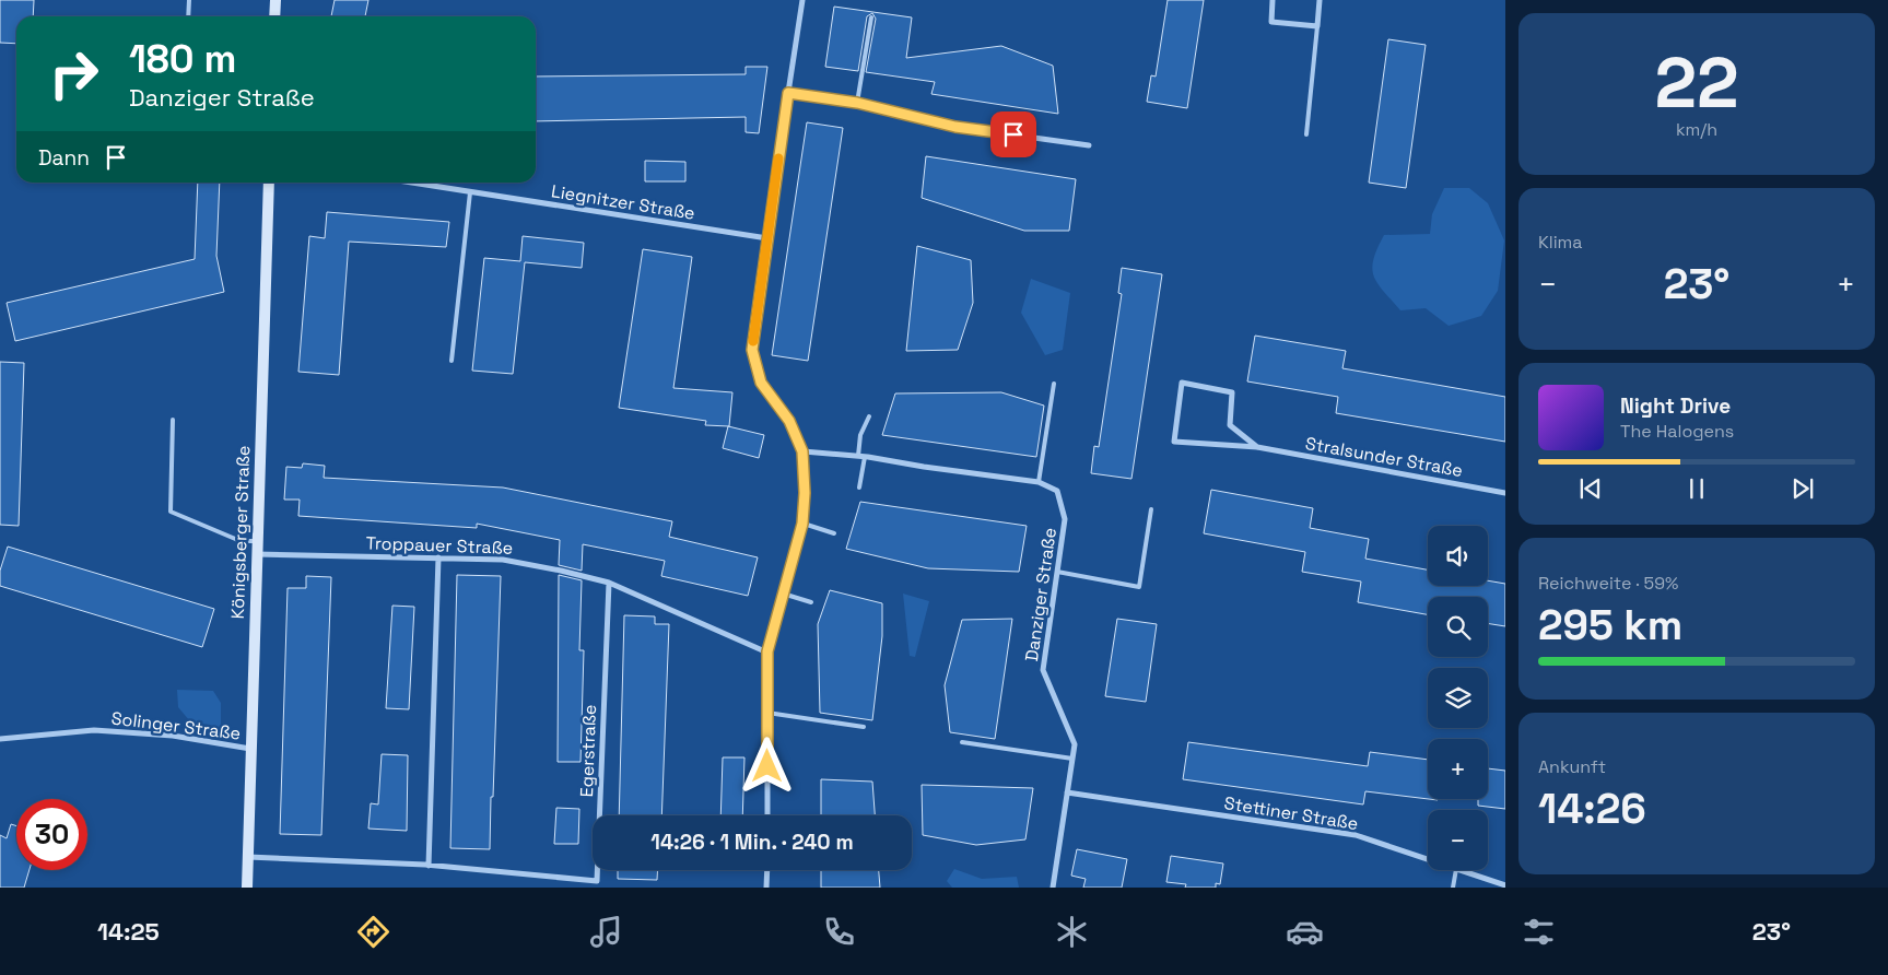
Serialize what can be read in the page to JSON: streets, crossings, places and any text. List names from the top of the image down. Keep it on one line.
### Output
{"streets":{"street":["Liegnitzer Straße","Stralsunder Straße","Königsberger Straße","Troppauer Straße","Danziger Straße","Solinger Straße","Egerstraße","Stettiner Straße"]},"crossings":[["Königsberger Straße","Troppauer Straße"],["Königsberger Straße","Solinger Straße"],["Königsberger Straße","Egerstraße"],["Troppauer Straße","Egerstraße"],["Danziger Straße","Stettiner Straße"]],"page":{"tile":[["22","km/h"],"Klima",["Reichweite · 59%","295 km"],["Ankunft","14:26"]],"turn":["180 m","Danziger Straße"],"then":"Dann","heat":["−","23°","+"],"song":["Night Drive","The Halogens"],"map_buttons":["+","−"],"limit":"30","trip":"14:26 · 1 Min. · 240 m","tabs":["14:25","23°"]}}
